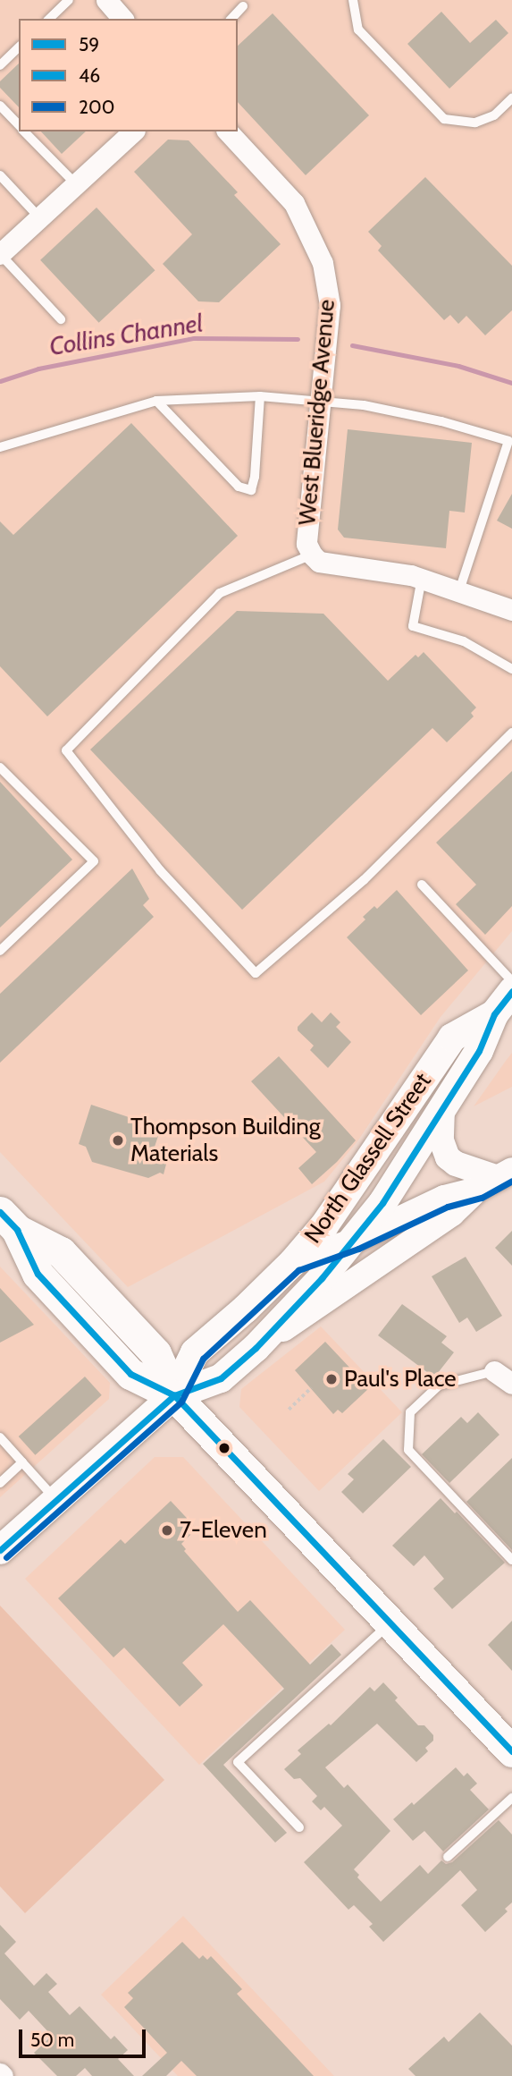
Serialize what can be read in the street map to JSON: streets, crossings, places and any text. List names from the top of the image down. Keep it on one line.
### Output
{"streets":{"main road":["North Glassell Street"],"street":["West Blueridge Avenue"]},"water":["Collins Channel"],"places":["Thompson Building Materials","Paul's Place","7-Eleven"],"lines":["transit line 59","transit line 200","transit line 46"],"legend":["59","46","200"],"scale_bar":"50 m"}
